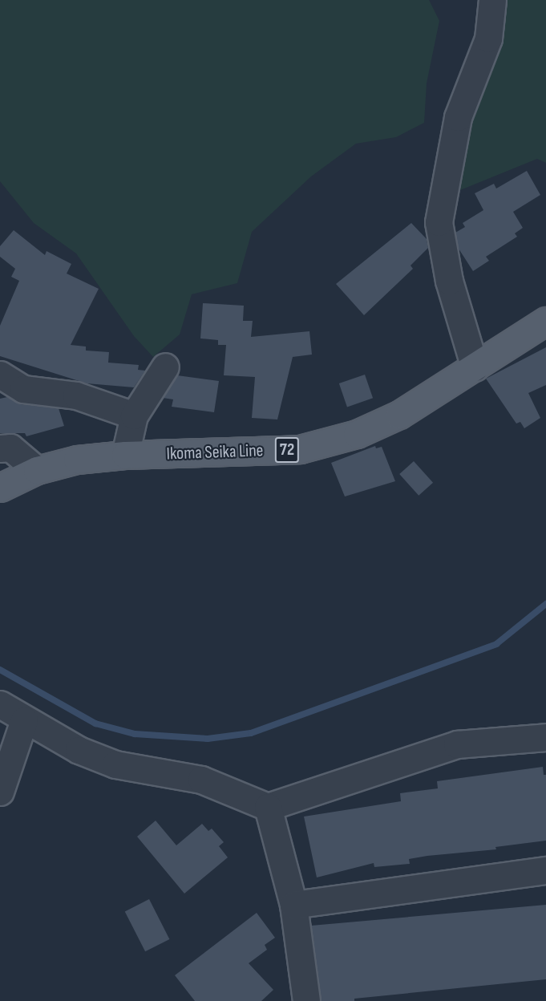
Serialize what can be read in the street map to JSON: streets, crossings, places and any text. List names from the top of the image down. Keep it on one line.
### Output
{"streets":{"main road":["72","Ikoma Seika Line"]}}
